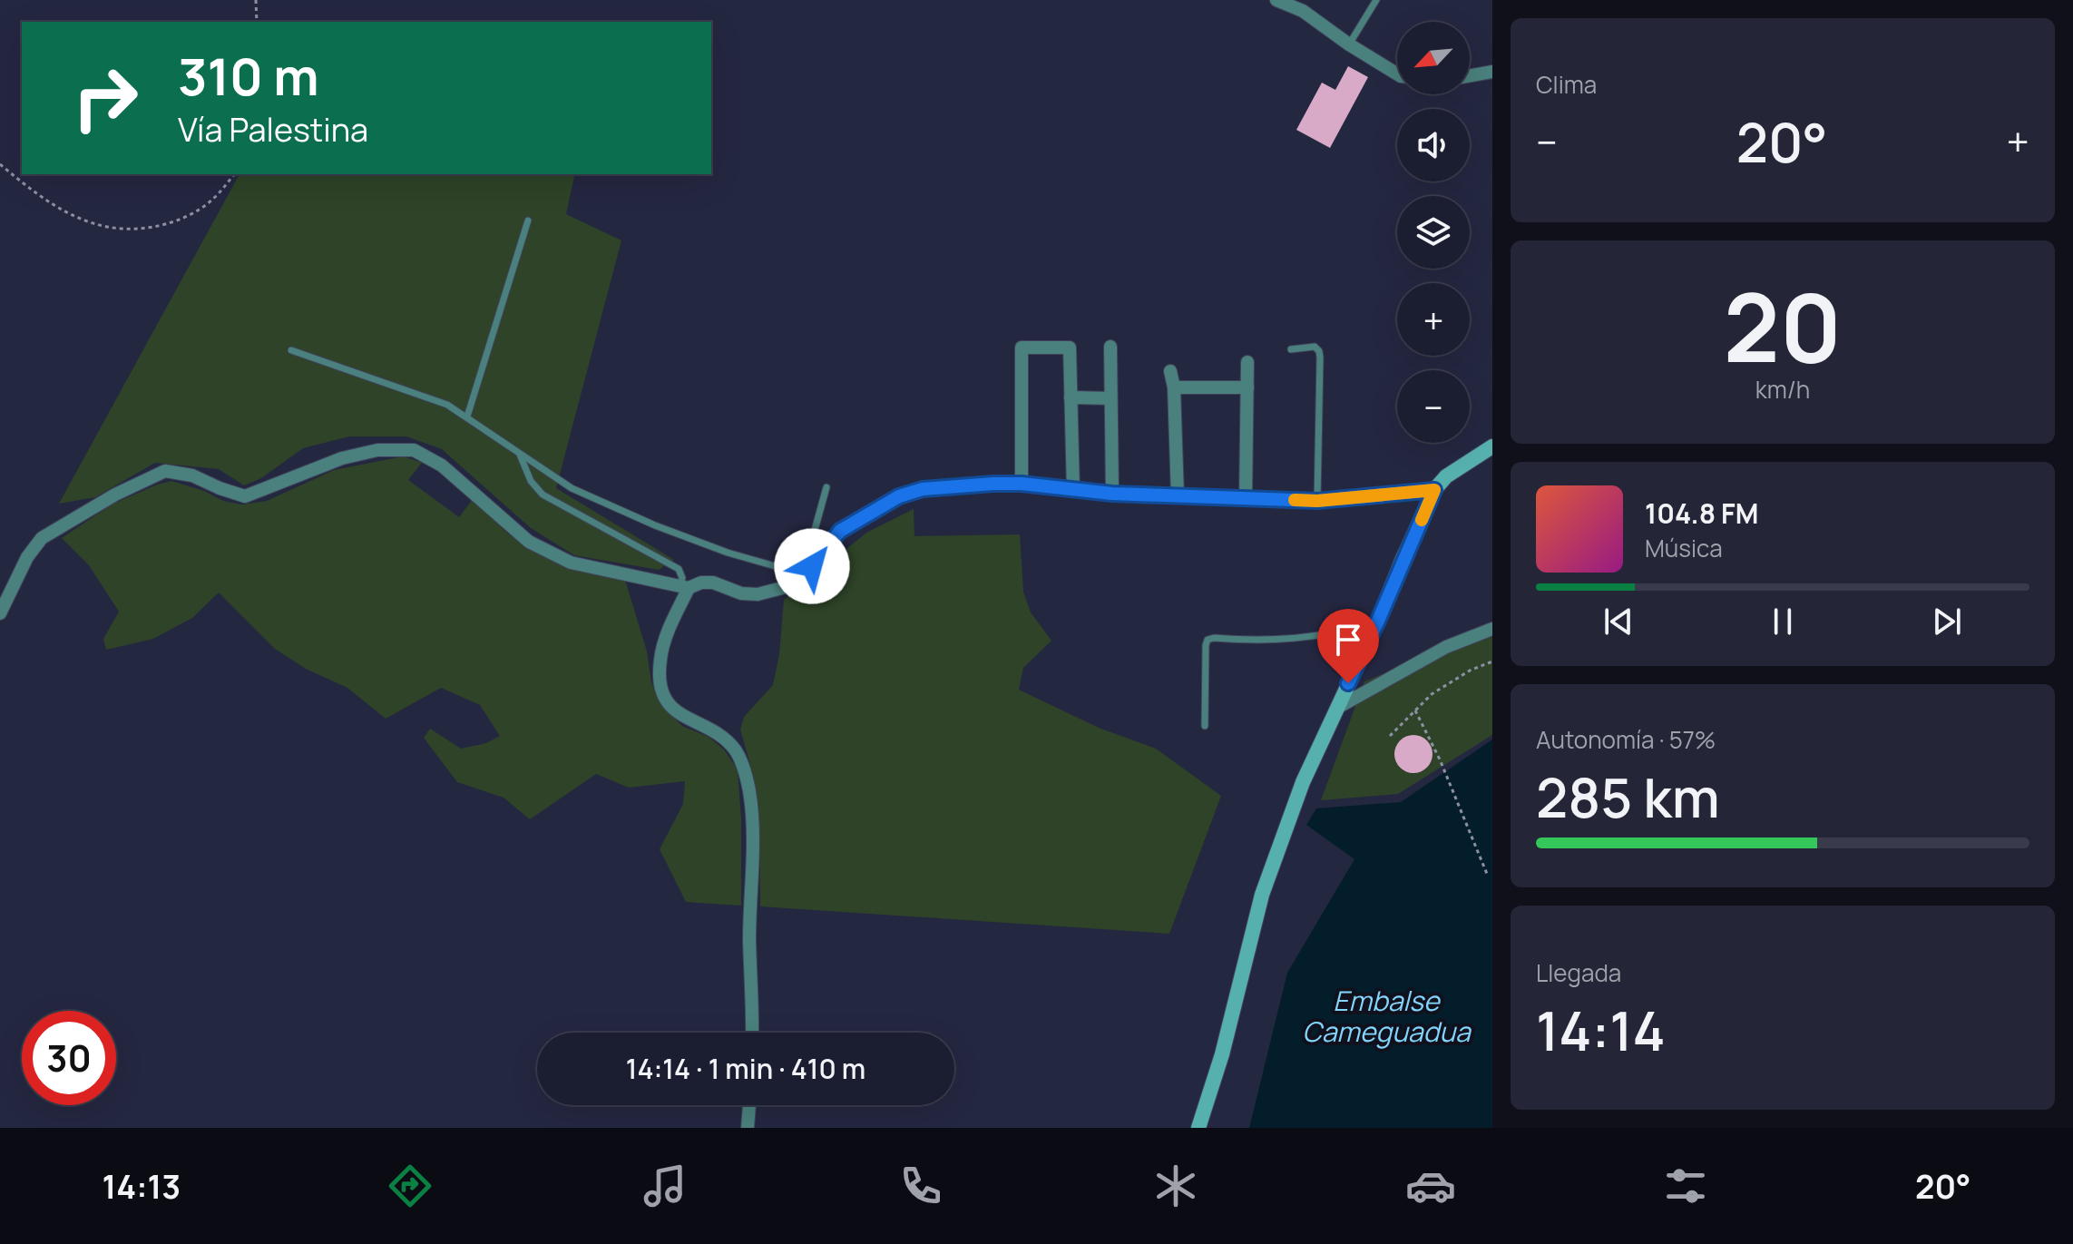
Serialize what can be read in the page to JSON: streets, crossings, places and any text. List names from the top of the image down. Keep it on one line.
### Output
{"water":["Embalse Cameguadua"],"north":"bottom left","page":{"tile":["Clima",["20","km/h"],["Autonomía · 57%","285 km"],["Llegada","14:14"]],"map_buttons":["+","−"],"turn":["310 m","Vía Palestina"],"heat":["−","20°","+"],"song":["104.8 FM","Música"],"limit":"30","trip":"14:14 · 1 min · 410 m","tabs":["14:13","20°"]}}
